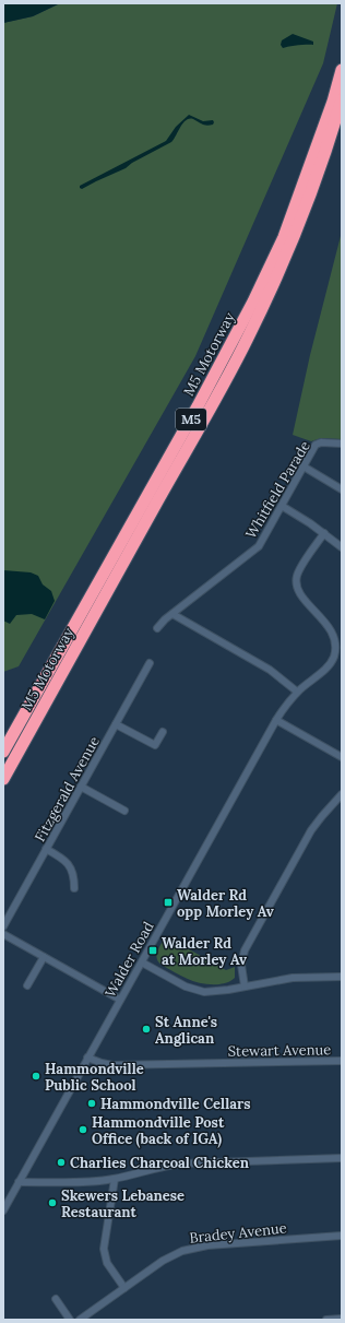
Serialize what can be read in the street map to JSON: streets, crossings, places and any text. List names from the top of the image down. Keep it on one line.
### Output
{"streets":{"highway":["M5 Motorway","M5"],"street":["Whitfield Parade","Fitzgerald Avenue","Walder Road","Stewart Avenue","Bradey Avenue"]},"crossings":[["Walder Road","Stewart Avenue"]],"places":{"transit":["Walder Rd opp Morley Av","Walder Rd at Morley Av"],"other":["St Anne's Anglican","Hammondville Public School","Hammondville Cellars","Hammondville Post Office (back of IGA)","Charlies Charcoal Chicken","Skewers Lebanese Restaurant"]}}
